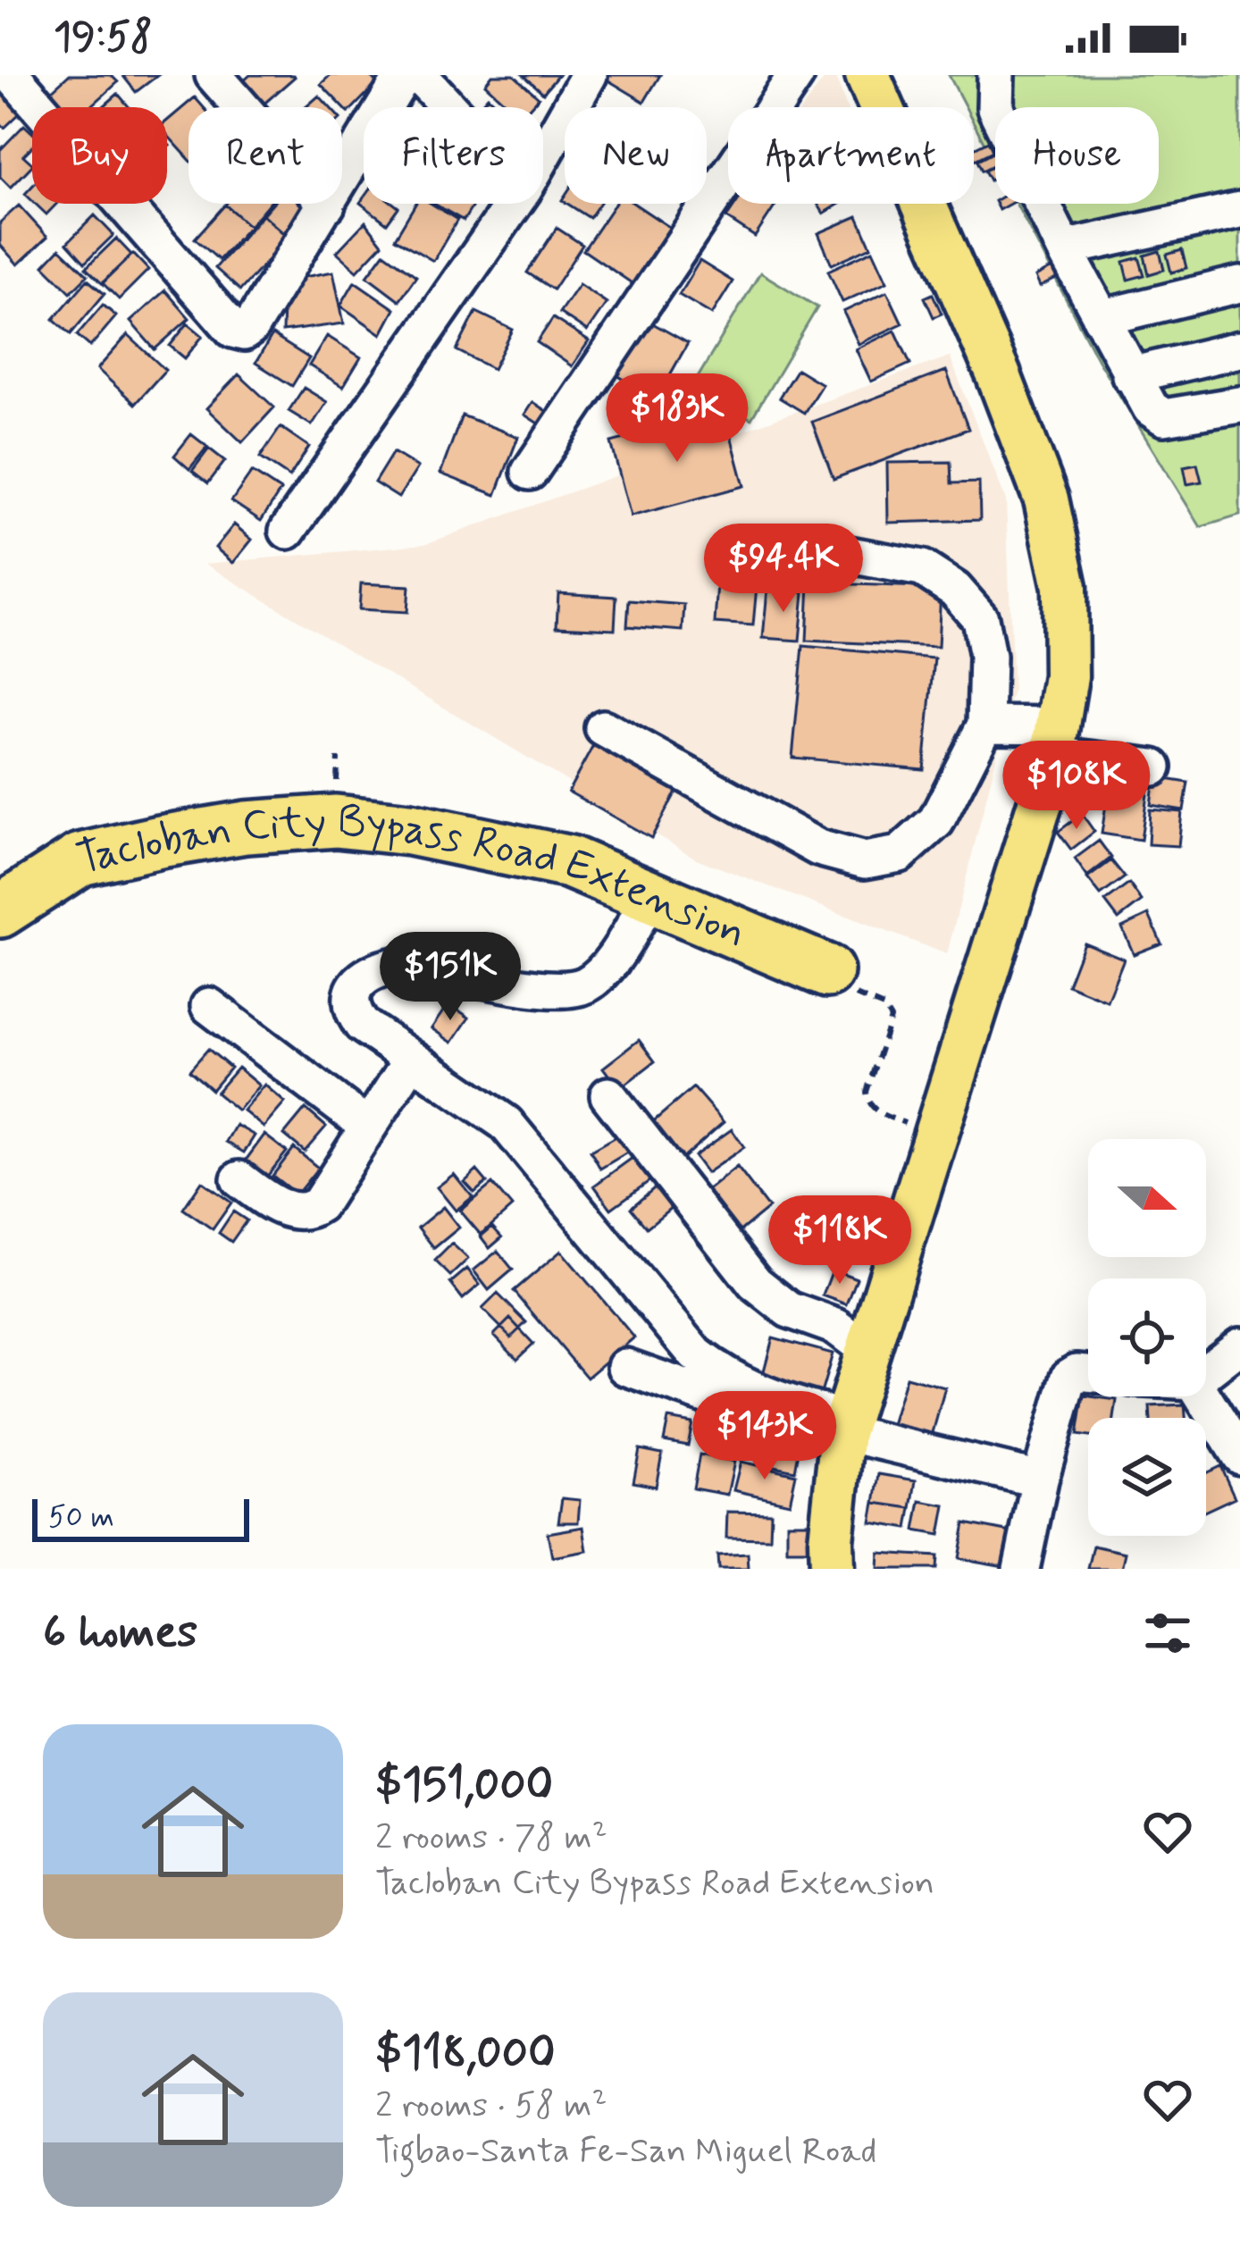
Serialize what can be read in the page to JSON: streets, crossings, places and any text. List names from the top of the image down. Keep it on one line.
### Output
{"streets":{"highway":["Tacloban City Bypass Road Extension"]},"scale_bar":"50 m","north":"right","page":{"status":"19:58","chip":["Buy","Rent","Filters","New","Apartment","House"],"price":["$183K","$94.4K","$108K","$151K","$118K","$143K"],"scale":"50 m","heading":"6 homes","list":[{"name":"$151,000","note":"2 rooms · 78 m² · Tacloban City Bypass Road Extension"},{"name":"$118,000","note":"2 rooms · 58 m² · Tigbao-Santa Fe-San Miguel Road"}]}}
